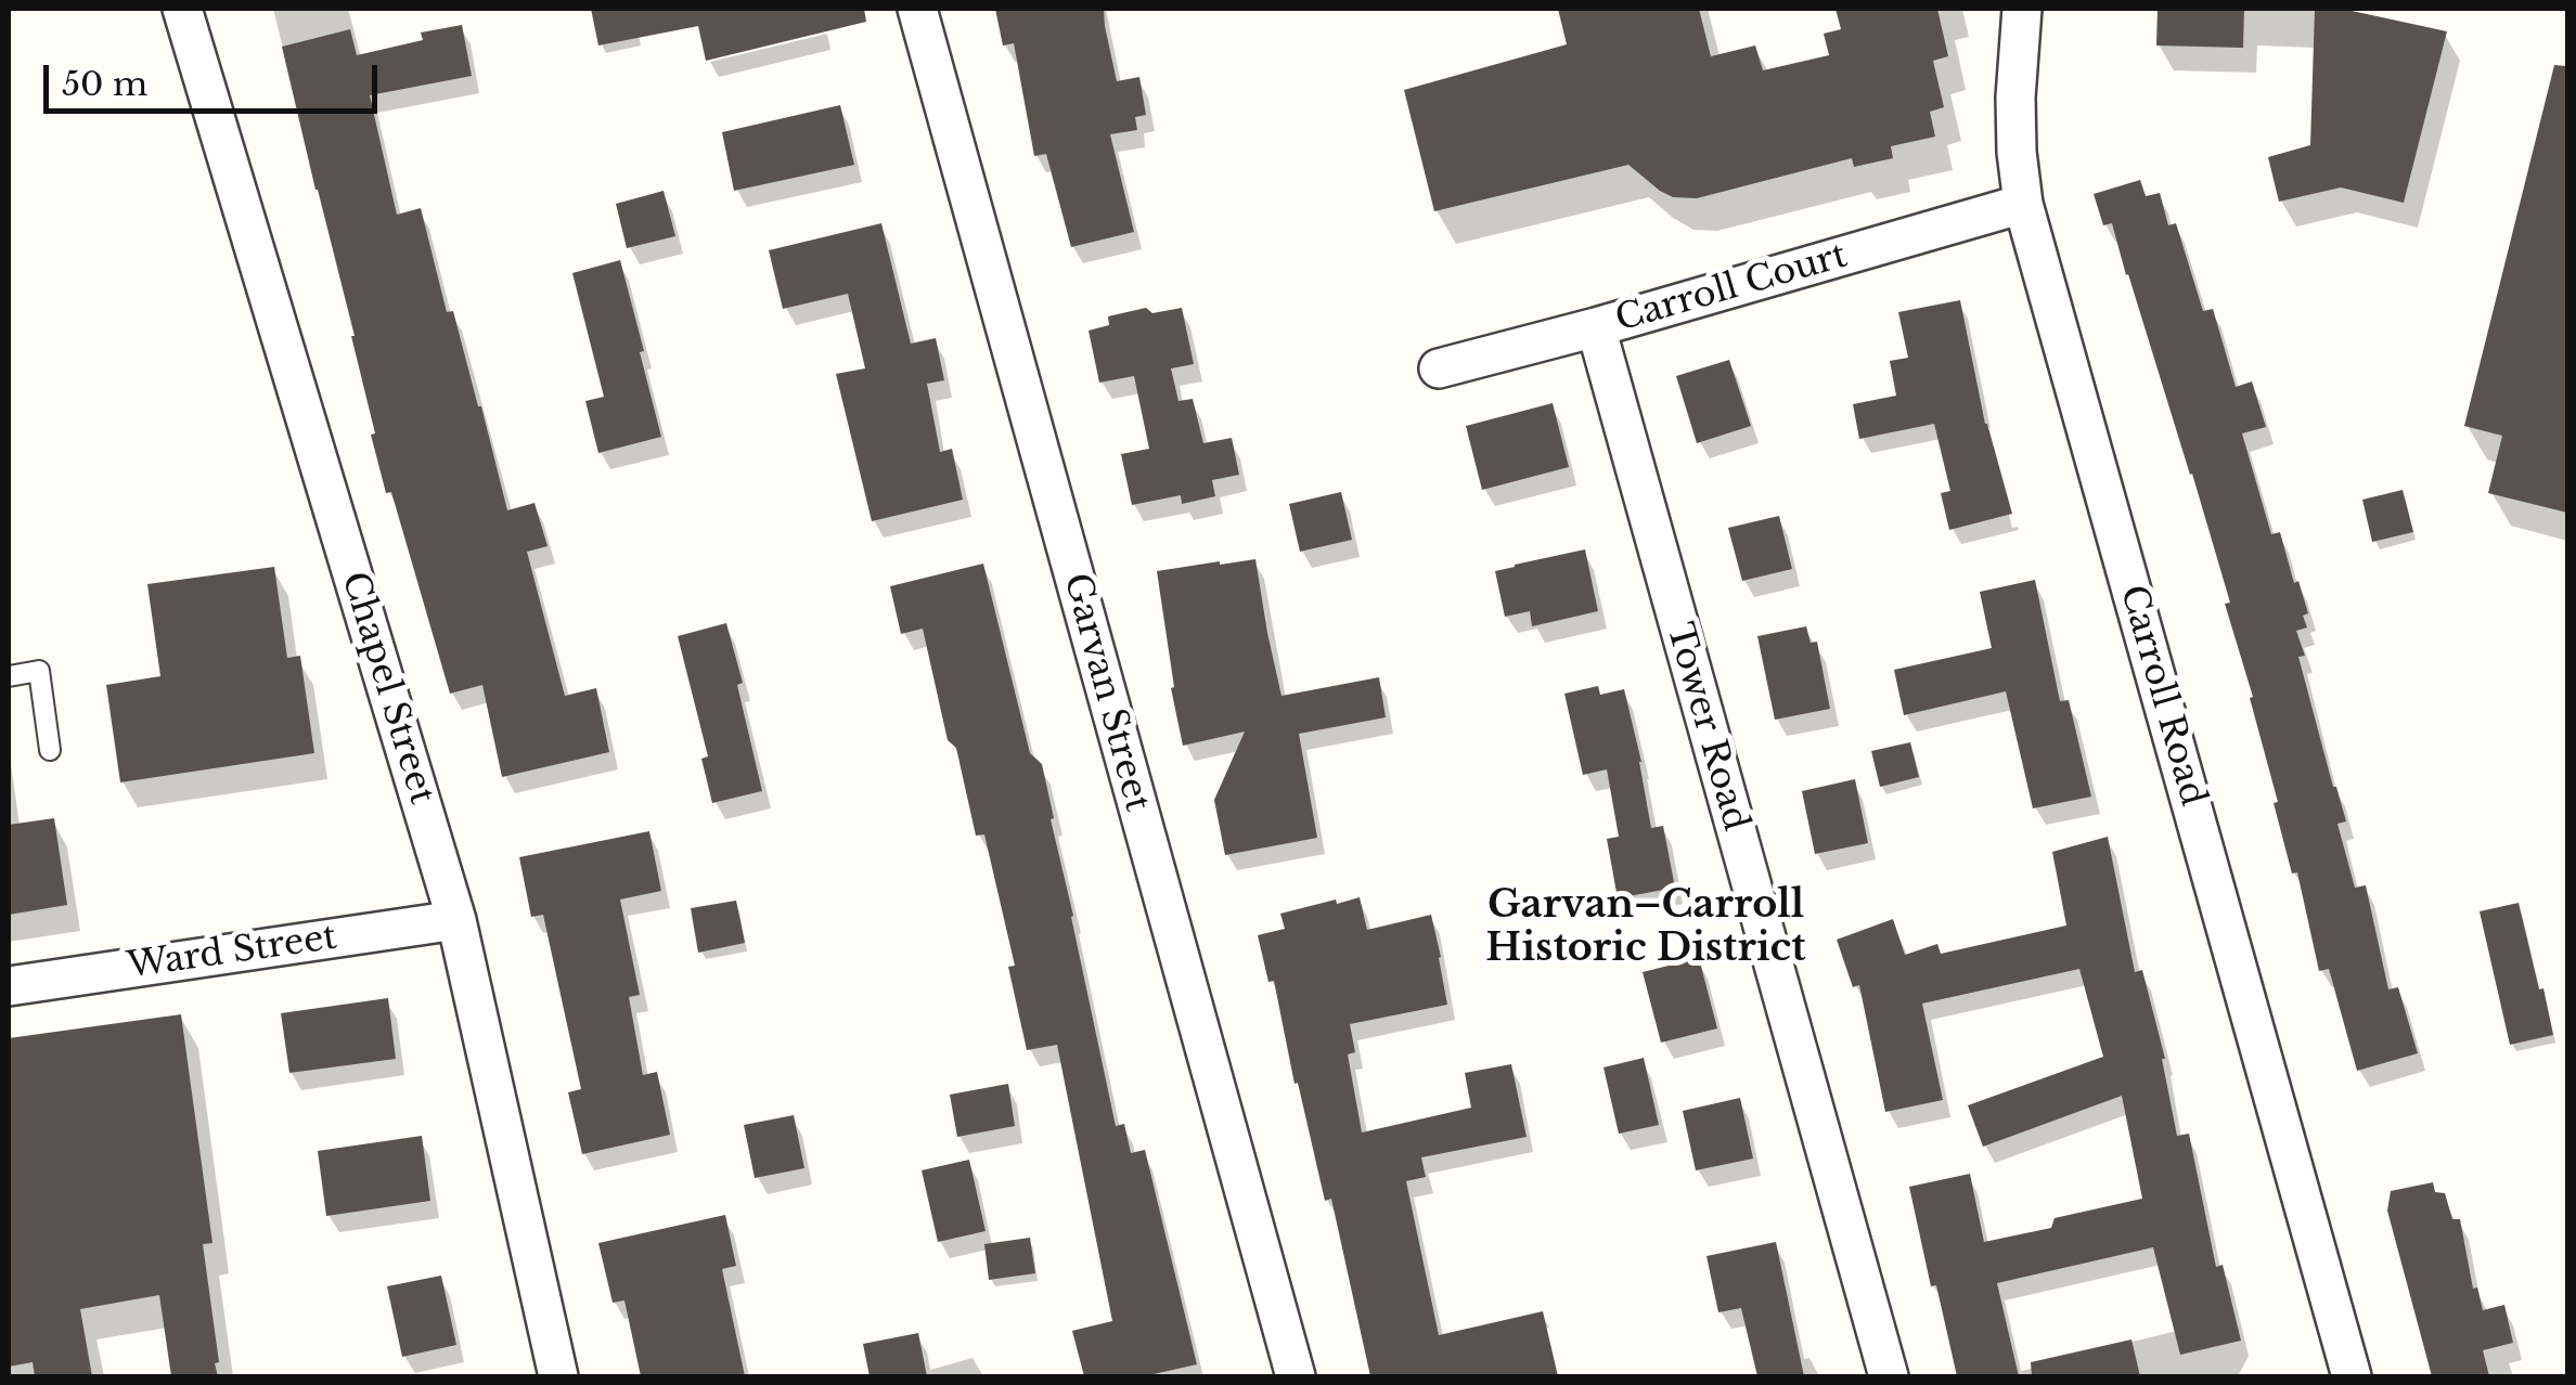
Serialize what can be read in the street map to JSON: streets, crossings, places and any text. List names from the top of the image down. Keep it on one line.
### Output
{"streets":{"street":["Carroll Court","Chapel Street","Garvan Street","Carroll Road","Tower Road","Ward Street"]},"crossings":[["Carroll Court","Carroll Road"],["Carroll Court","Tower Road"],["Chapel Street","Ward Street"]],"districts":["Garvan–Carroll Historic District"],"scale_bar":"50 m"}
